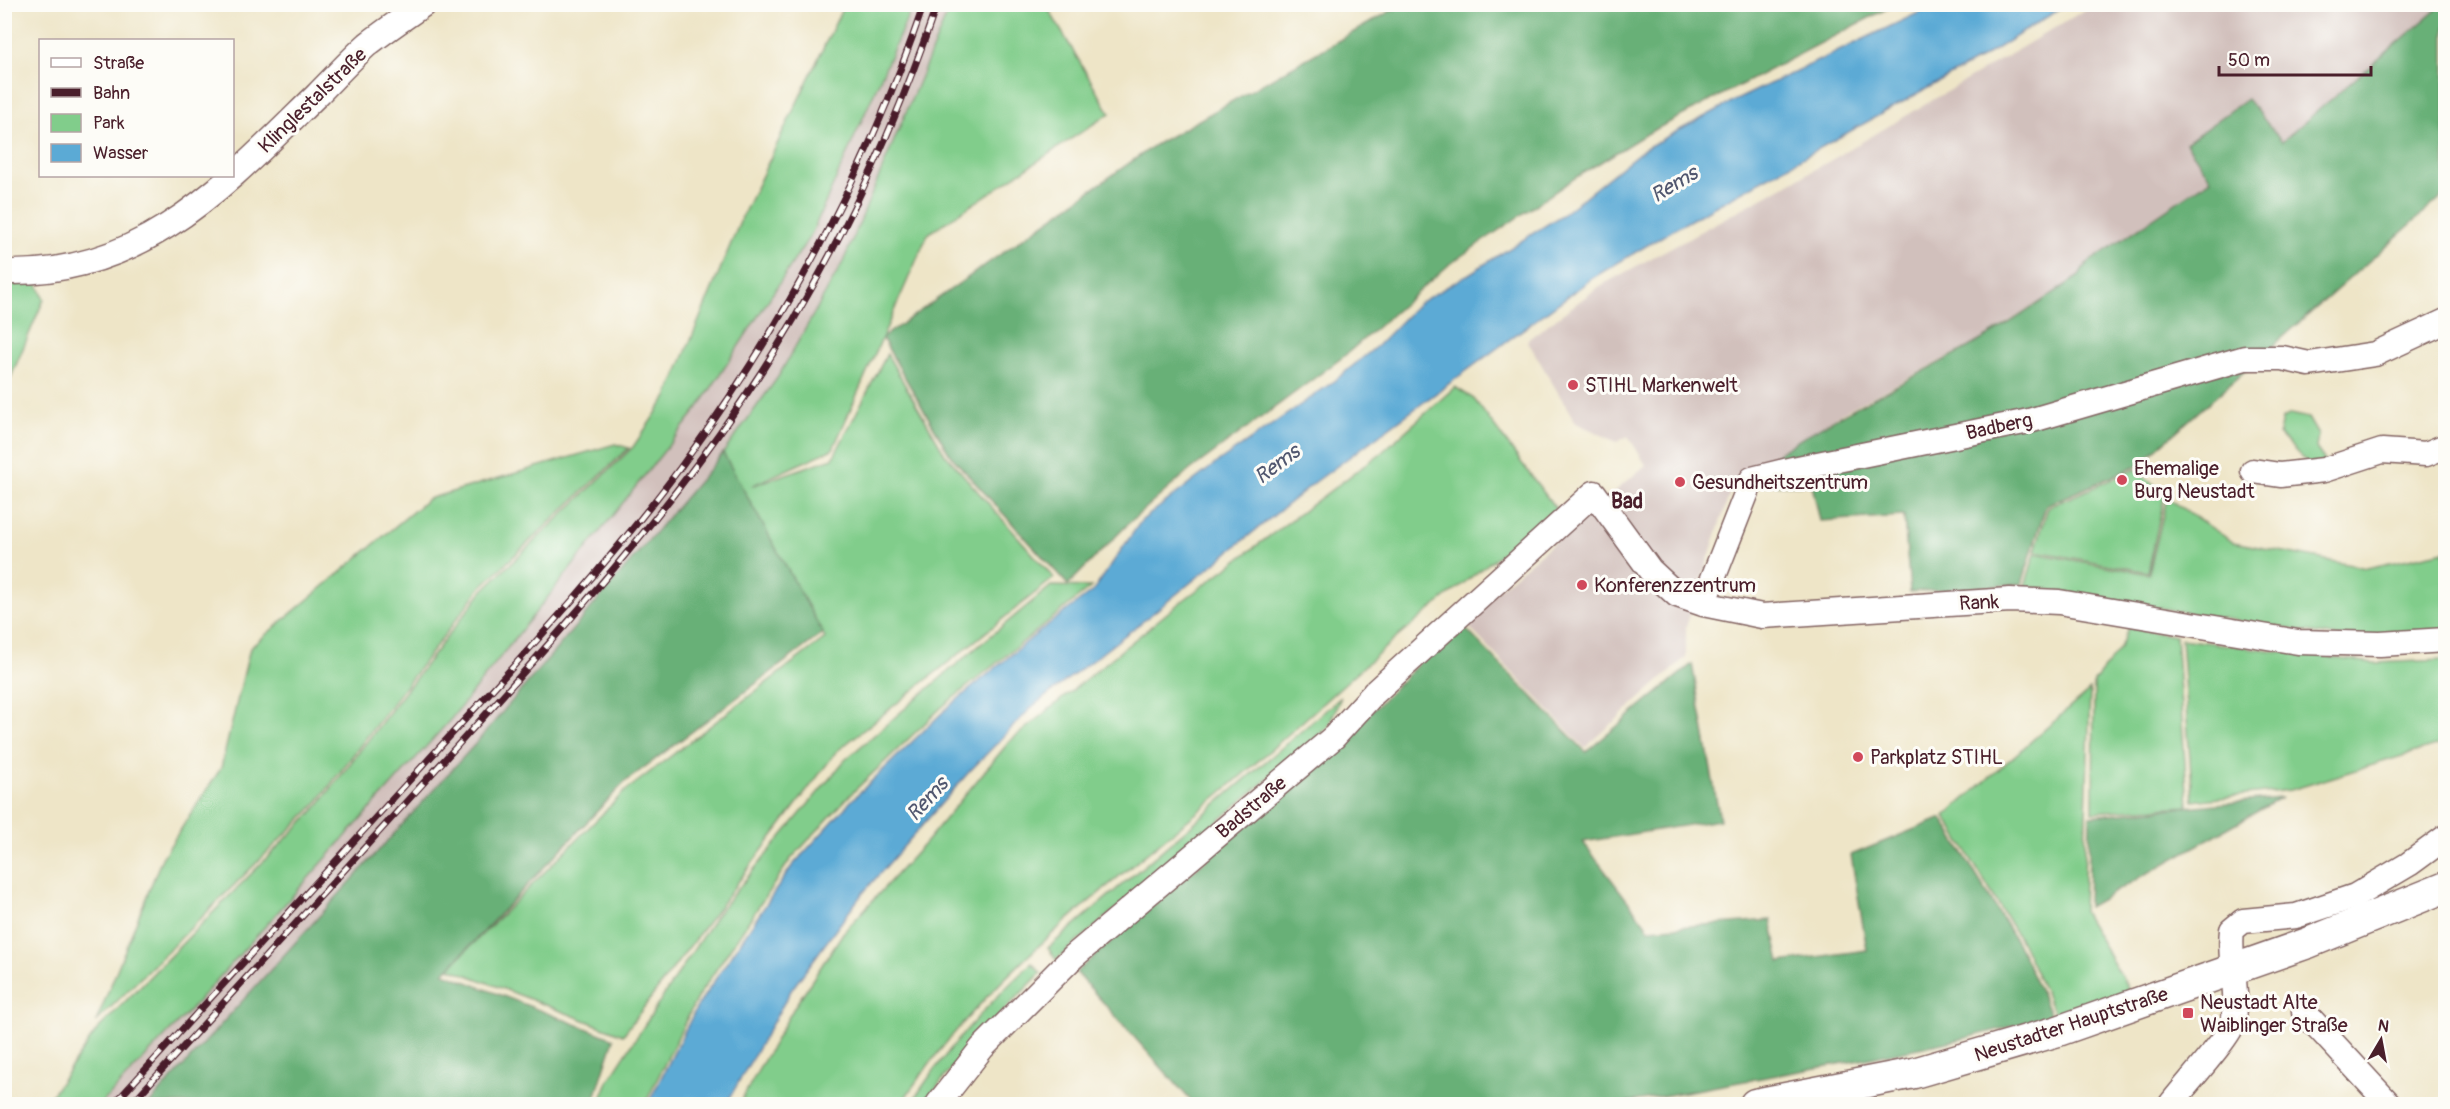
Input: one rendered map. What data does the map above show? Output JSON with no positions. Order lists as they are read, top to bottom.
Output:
{
  "streets": {
    "street": [
      "Klinglestalstraße",
      "Badberg",
      "Rank",
      "Badstraße",
      "Neustadter Hauptstraße"
    ]
  },
  "crossings": [
    ["Badberg", "Rank"],
    ["Rank", "Badstraße"]
  ],
  "districts": ["Bad"],
  "water": ["Rems"],
  "places": {
    "other": [
      "STIHL Markenwelt",
      "Ehemalige Burg Neustadt",
      "Gesundheitszentrum",
      "Konferenzzentrum",
      "Parkplatz STIHL"
    ],
    "transit": ["Neustadt Alte Waiblinger Straße"]
  },
  "legend": [
    "Straße",
    "Bahn",
    "Park",
    "Wasser"
  ],
  "scale_bar": "50 m",
  "north": "top"
}
